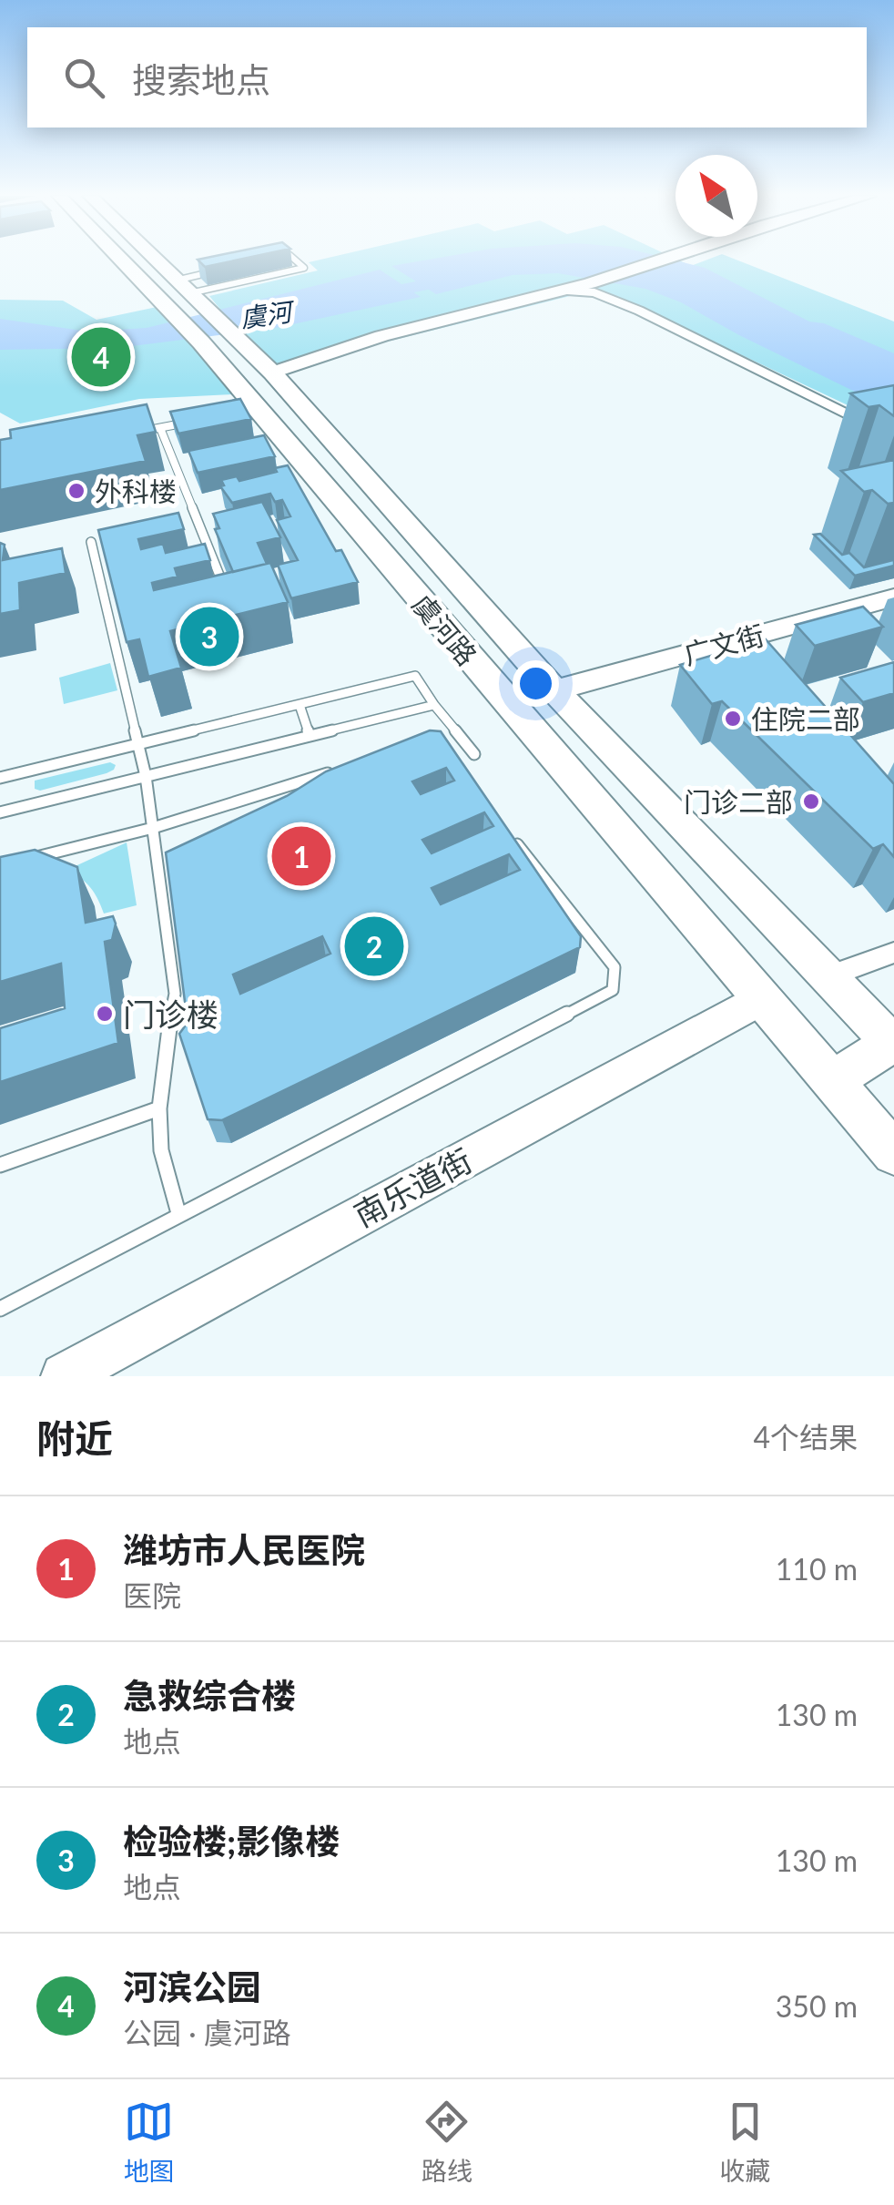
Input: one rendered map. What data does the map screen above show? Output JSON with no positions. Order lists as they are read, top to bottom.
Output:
{
  "streets": {
    "main road": ["虞河路"],
    "street": ["广文街", "南乐道街"]
  },
  "crossings": [
    ["虞河路", "广文街"],
    ["虞河路", "南乐道街"]
  ],
  "water": ["虞河"],
  "places": [
    "外科楼",
    "住院二部",
    "门诊二部",
    "门诊楼"
  ],
  "north": "top left",
  "page": {
    "search": "搜索地点",
    "pins": [
      "4",
      "3",
      "1",
      "2"
    ],
    "heading": ["附近", "4个结果"],
    "list": [
      {
        "mark": "1",
        "name": "潍坊市人民医院",
        "note": "医院",
        "value": "110 m"
      },
      {
        "mark": "2",
        "name": "急救综合楼",
        "note": "地点",
        "value": "130 m"
      },
      {
        "mark": "3",
        "name": "检验楼;影像楼",
        "note": "地点",
        "value": "130 m"
      },
      {
        "mark": "4",
        "name": "河滨公园",
        "note": "公园 · 虞河路",
        "value": "350 m"
      }
    ],
    "nav": ["地图", "路线", "收藏"]
  }
}
